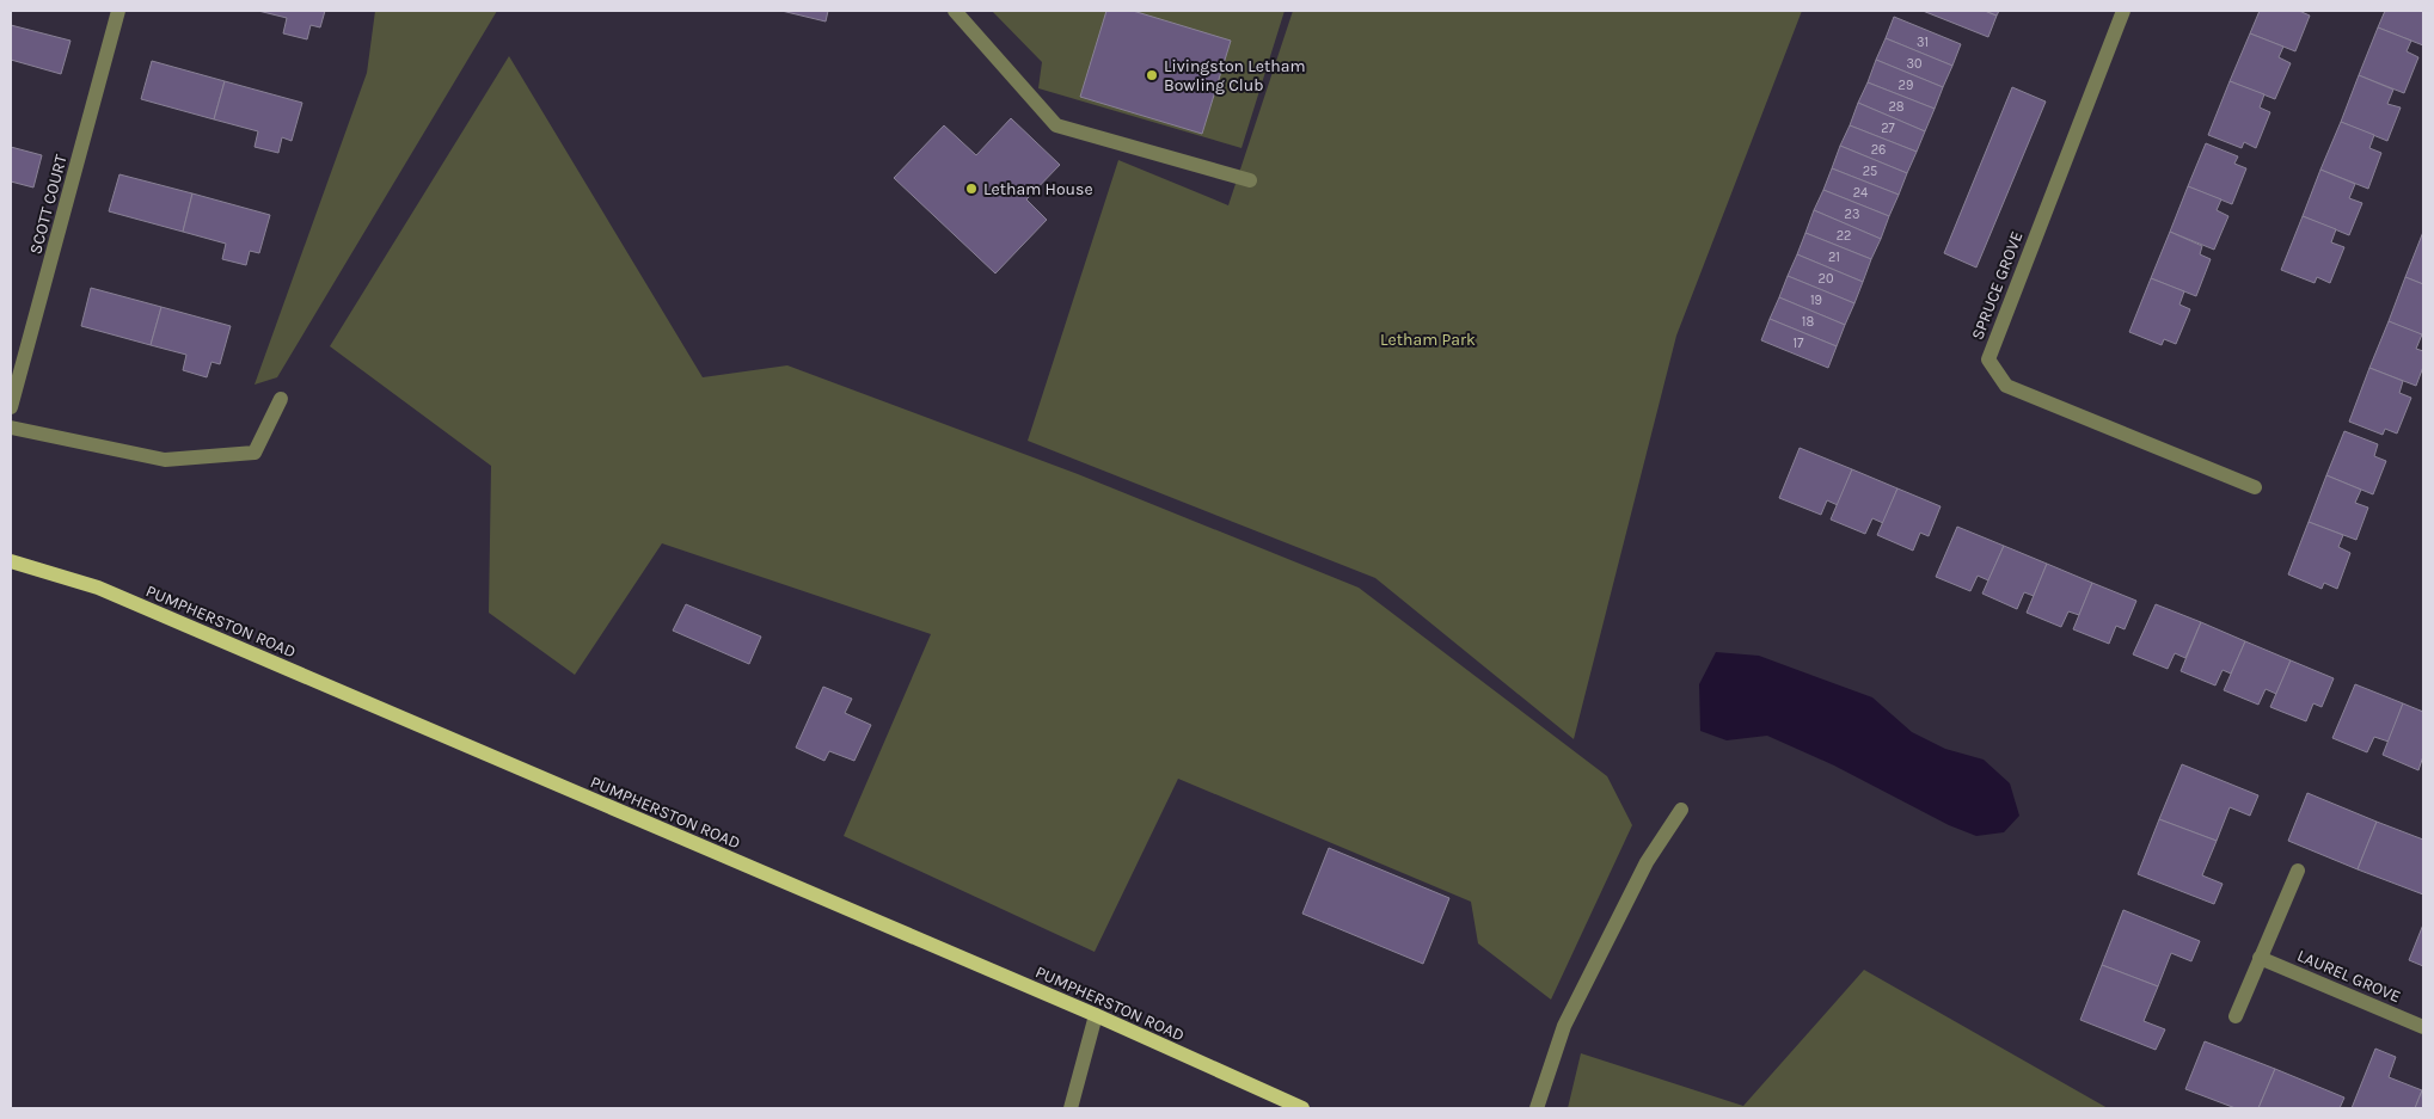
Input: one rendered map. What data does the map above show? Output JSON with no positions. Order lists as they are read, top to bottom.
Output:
{
  "streets": {
    "main road": ["PUMPHERSTON ROAD"],
    "street": ["SCOTT COURT", "SPRUCE GROVE", "LAUREL GROVE"]
  },
  "parks": ["Letham Park"],
  "places": ["Livingston Letham Bowling Club", "Letham House"],
  "house_numbers": [
    "31",
    "30",
    "29",
    "28",
    "27",
    "26",
    "25",
    "24",
    "23",
    "22",
    "21",
    "20",
    "19",
    "18",
    "17"
  ]
}
